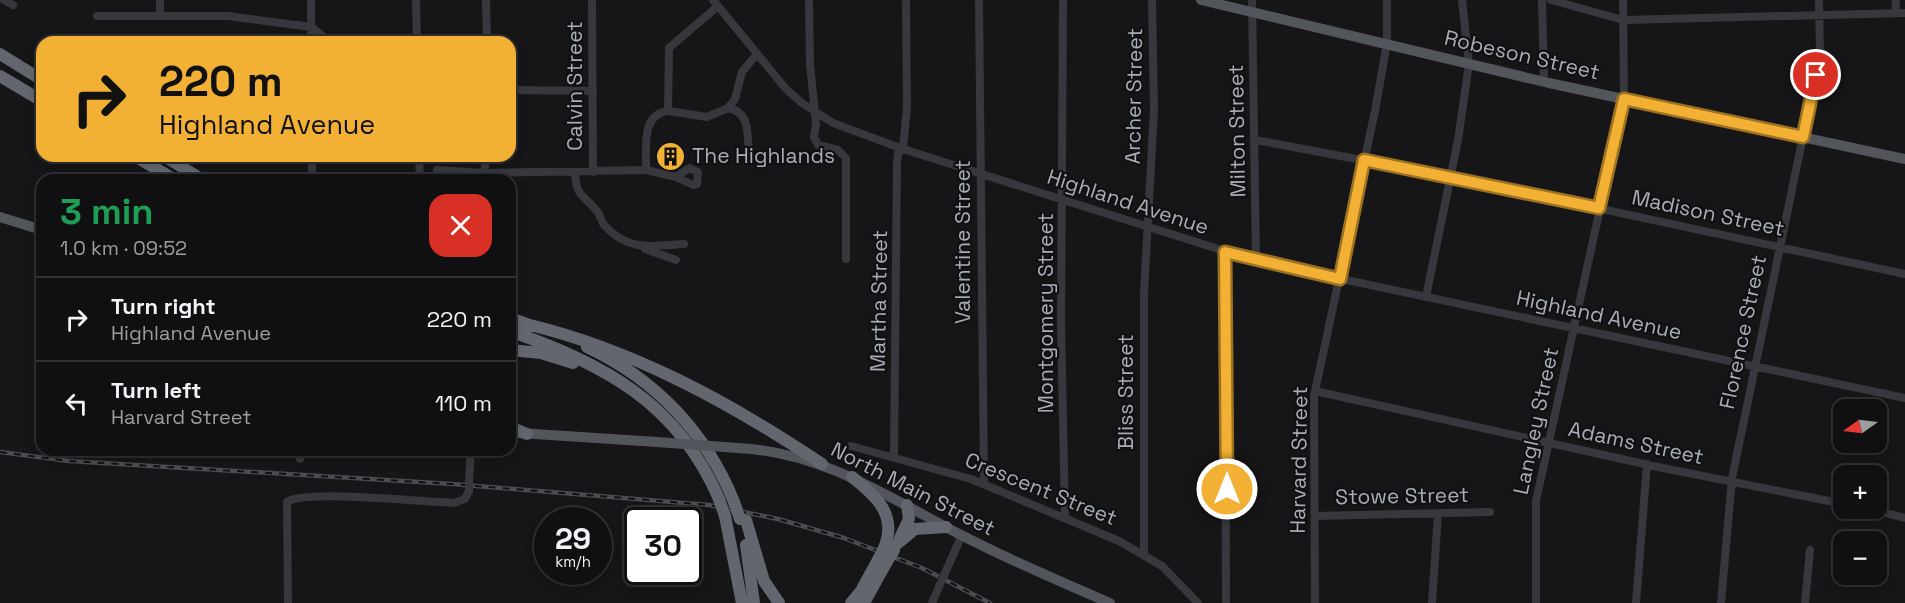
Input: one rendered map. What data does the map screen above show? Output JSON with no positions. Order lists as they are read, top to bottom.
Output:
{
  "streets": {
    "main road": ["Robeson Street", "North Main Street"],
    "street": [
      "Calvin Street",
      "Archer Street",
      "Milton Street",
      "Highland Avenue",
      "Madison Street",
      "Valentine Street",
      "Martha Street",
      "Montgomery Street",
      "Florence Street",
      "Bliss Street",
      "Langley Street",
      "Adams Street",
      "Harvard Street",
      "Crescent Street",
      "Stowe Street"
    ]
  },
  "crossings": [
    ["Robeson Street", "Milton Street"],
    ["Robeson Street", "Florence Street"],
    ["Robeson Street", "Langley Street"],
    ["Robeson Street", "Harvard Street"],
    ["Archer Street", "Highland Avenue"],
    ["Archer Street", "Bliss Street"],
    ["Milton Street", "Highland Avenue"],
    ["Milton Street", "Madison Street"],
    ["Highland Avenue", "Valentine Street"],
    ["Highland Avenue", "Martha Street"],
    ["Highland Avenue", "Montgomery Street"],
    ["Highland Avenue", "Florence Street"],
    ["Highland Avenue", "Bliss Street"],
    ["Highland Avenue", "Langley Street"],
    ["Highland Avenue", "Harvard Street"],
    ["Madison Street", "Florence Street"],
    ["Madison Street", "Langley Street"],
    ["Madison Street", "Harvard Street"],
    ["Valentine Street", "Crescent Street"],
    ["Martha Street", "Crescent Street"],
    ["Montgomery Street", "Crescent Street"],
    ["Florence Street", "Adams Street"],
    ["Bliss Street", "Crescent Street"],
    ["Langley Street", "Adams Street"],
    ["Adams Street", "Harvard Street"],
    ["Harvard Street", "Stowe Street"]
  ],
  "places": {
    "building": ["The Highlands"]
  },
  "north": "left",
  "page": {
    "turn": ["220 m", "Highland Avenue"],
    "heading": ["3 min", "1.0 km · 09:52"],
    "list": [
      {
        "name": "Turn right",
        "note": "Highland Avenue",
        "value": "220 m"
      },
      {
        "name": "Turn left",
        "note": "Harvard Street",
        "value": "110 m"
      }
    ],
    "map_buttons": ["+", "−"],
    "speed": "29 km/h",
    "limit": "30"
  }
}
